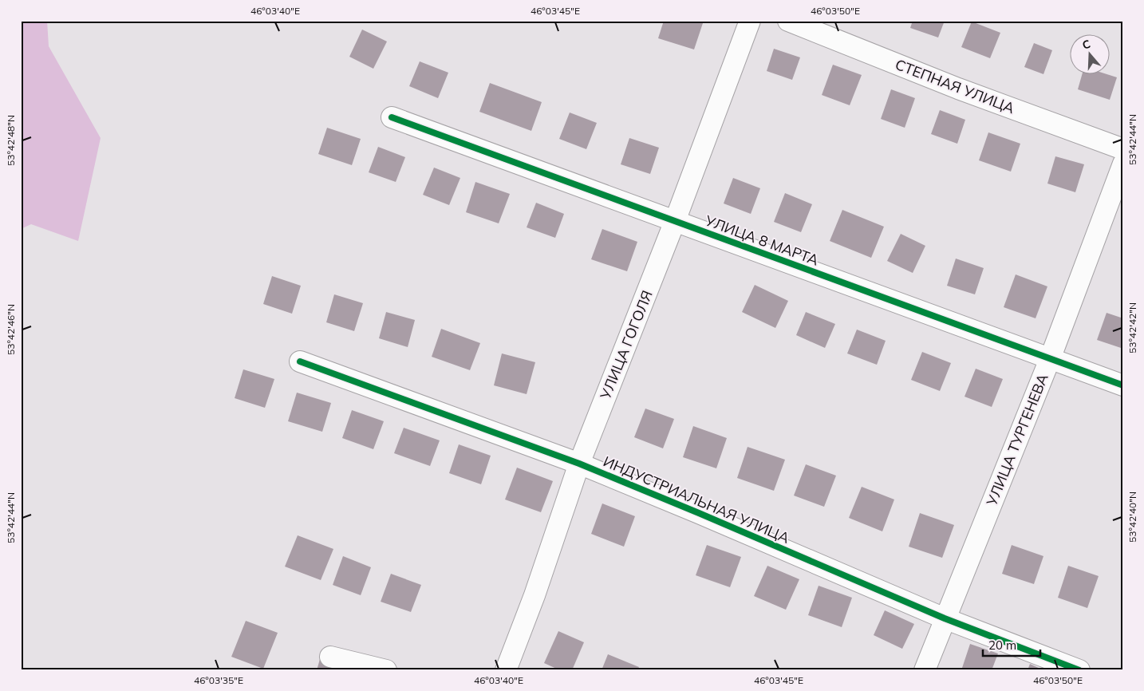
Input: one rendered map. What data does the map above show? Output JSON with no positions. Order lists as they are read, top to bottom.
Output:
{
  "streets": {
    "street": [
      "СТЕПНАЯ УЛИЦА",
      "УЛИЦА 8 МАРТА",
      "УЛИЦА ГОГОЛЯ",
      "УЛИЦА ТУРГЕНЕВА",
      "ИНДУСТРИАЛЬНАЯ УЛИЦА"
    ]
  },
  "crossings": [
    ["УЛИЦА 8 МАРТА", "УЛИЦА ГОГОЛЯ"],
    ["УЛИЦА 8 МАРТА", "УЛИЦА ТУРГЕНЕВА"],
    ["УЛИЦА ГОГОЛЯ", "ИНДУСТРИАЛЬНАЯ УЛИЦА"],
    ["УЛИЦА ТУРГЕНЕВА", "ИНДУСТРИАЛЬНАЯ УЛИЦА"]
  ],
  "scale_bar": "20 m",
  "north": "top",
  "coordinates": [
    "46°03'40\"E",
    "46°03'45\"E",
    "46°03'50\"E",
    "53°42'44\"N",
    "53°42'48\"N",
    "53°42'42\"N",
    "53°42'46\"N",
    "53°42'40\"N",
    "46°03'35\"E"
  ]
}
